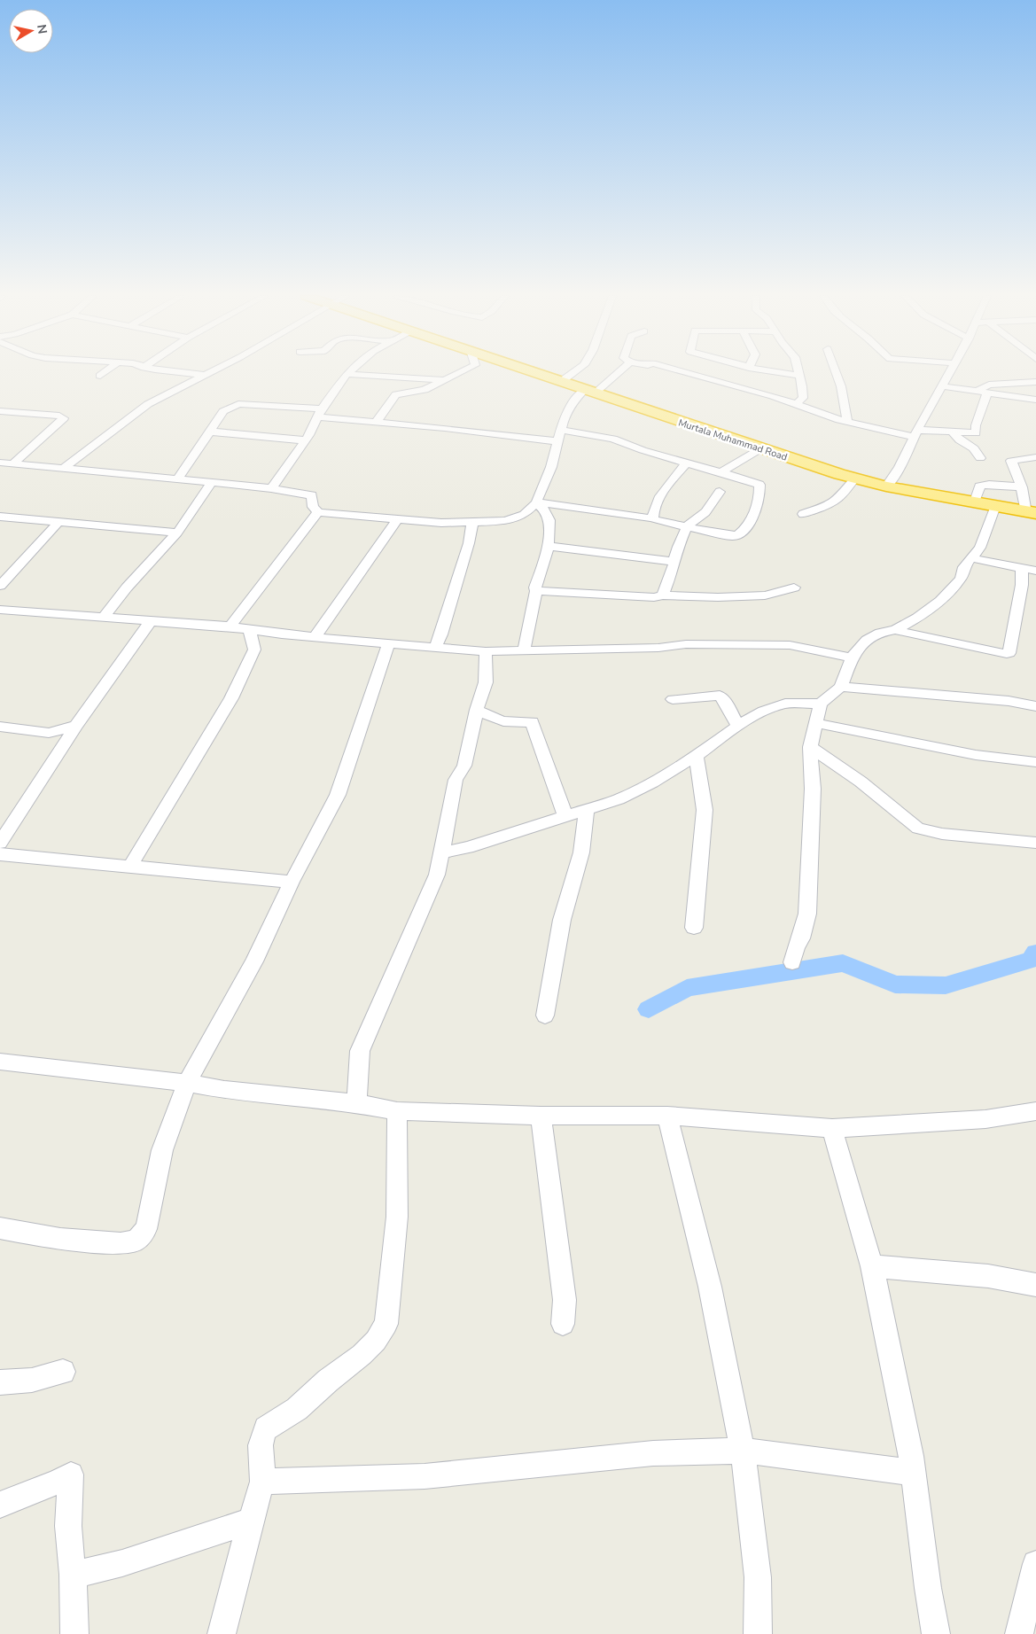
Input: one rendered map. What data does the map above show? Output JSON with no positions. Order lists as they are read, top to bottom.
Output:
{
  "streets": {
    "highway": ["Murtala Muhammad Road"]
  },
  "north": "right"
}
